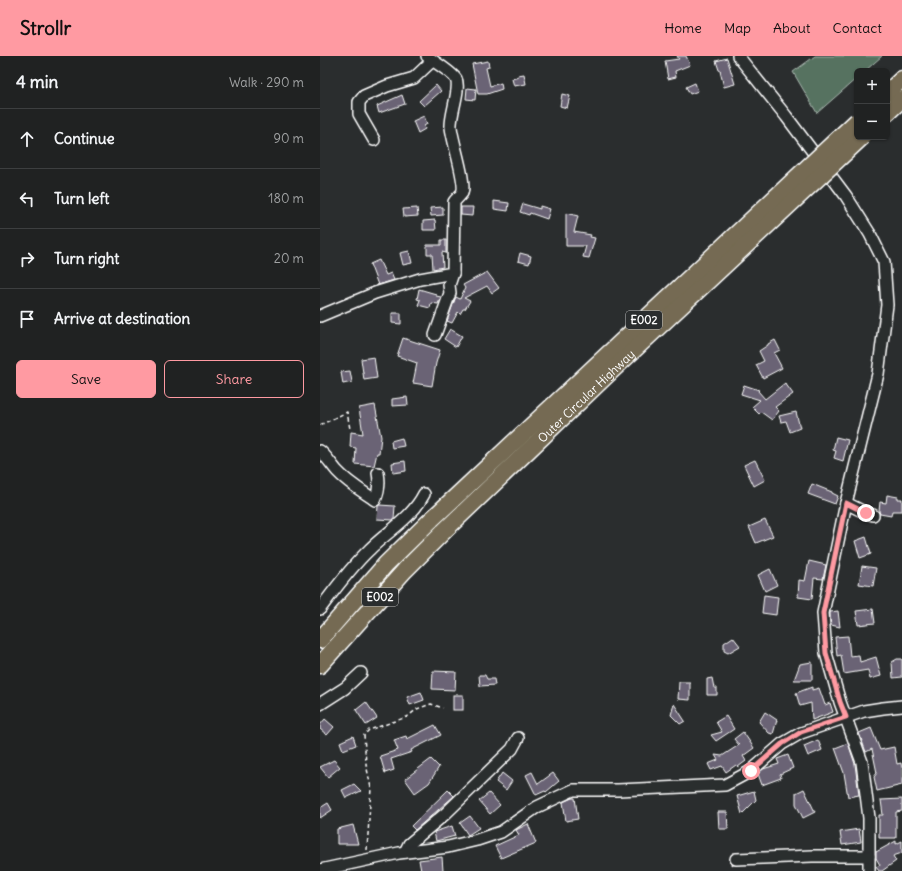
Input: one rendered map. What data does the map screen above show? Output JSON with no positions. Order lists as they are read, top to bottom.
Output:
{
  "streets": {
    "highway": ["E002", "Outer Circular Highway"]
  },
  "page": {
    "header": "Strollr",
    "nav": [
      "Home",
      "Map",
      "About",
      "Contact"
    ],
    "heading": ["4 min", "Walk · 290 m"],
    "map_buttons": ["+", "−"],
    "list": [
      ["Continue", "90 m"],
      ["Turn left", "180 m"],
      ["Turn right", "20 m"],
      "Arrive at destination"
    ],
    "buttons": ["Save", "Share"]
  }
}
